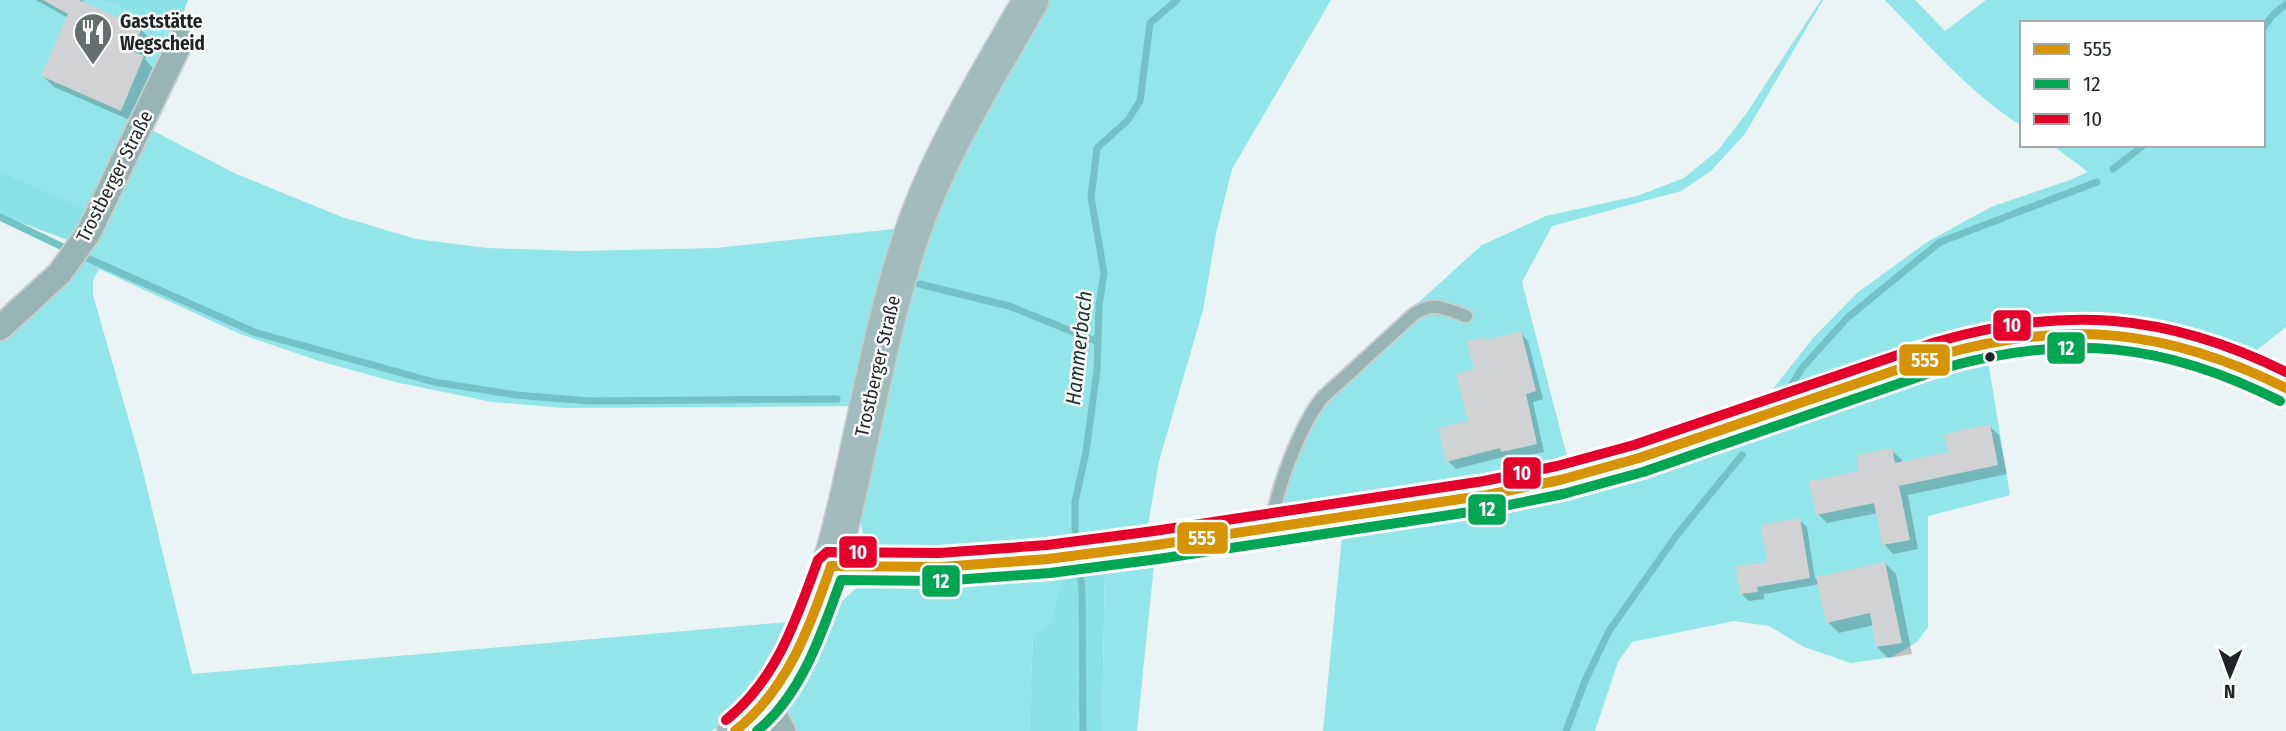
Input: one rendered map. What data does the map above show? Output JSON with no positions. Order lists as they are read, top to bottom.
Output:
{
  "streets": {
    "main road": ["Trostberger Straße"]
  },
  "water": ["Hammerbach"],
  "places": {
    "restaurant": ["Gaststätte Wegscheid"]
  },
  "lines": ["transit line 10", "transit line 555", "transit line 12"],
  "legend": ["555", "12", "10"],
  "north": "bottom"
}
